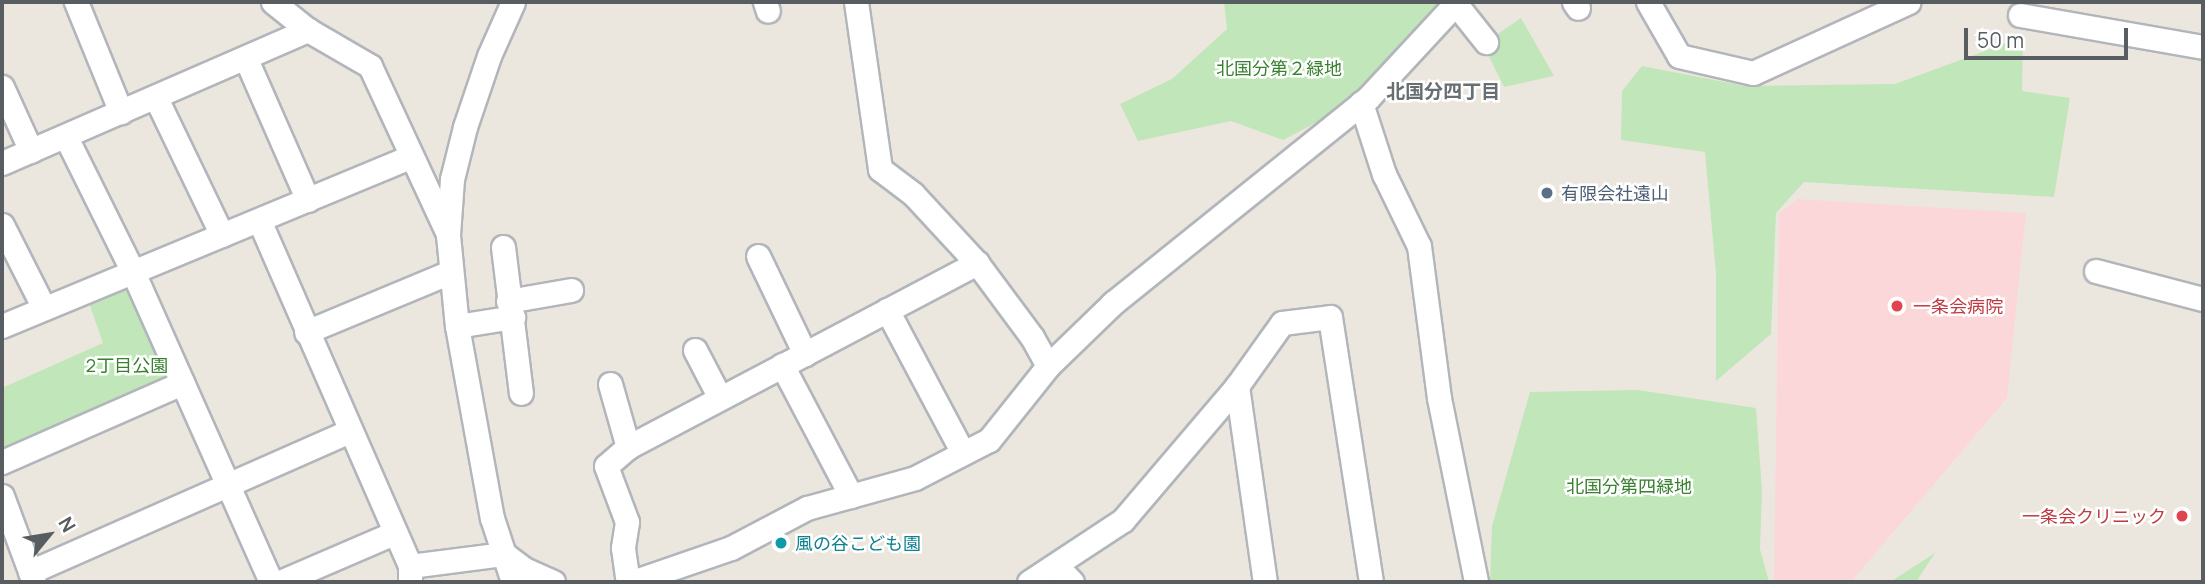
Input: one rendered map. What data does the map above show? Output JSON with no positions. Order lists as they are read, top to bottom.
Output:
{
  "districts": ["北国分四丁目"],
  "parks": ["北国分第２緑地", "2丁目公園", "北国分第四緑地"],
  "places": [
    "有限会社遠山",
    "一条会病院",
    "一条会クリニック",
    "風の谷こども園"
  ],
  "scale_bar": "50 m",
  "north": "top right"
}
